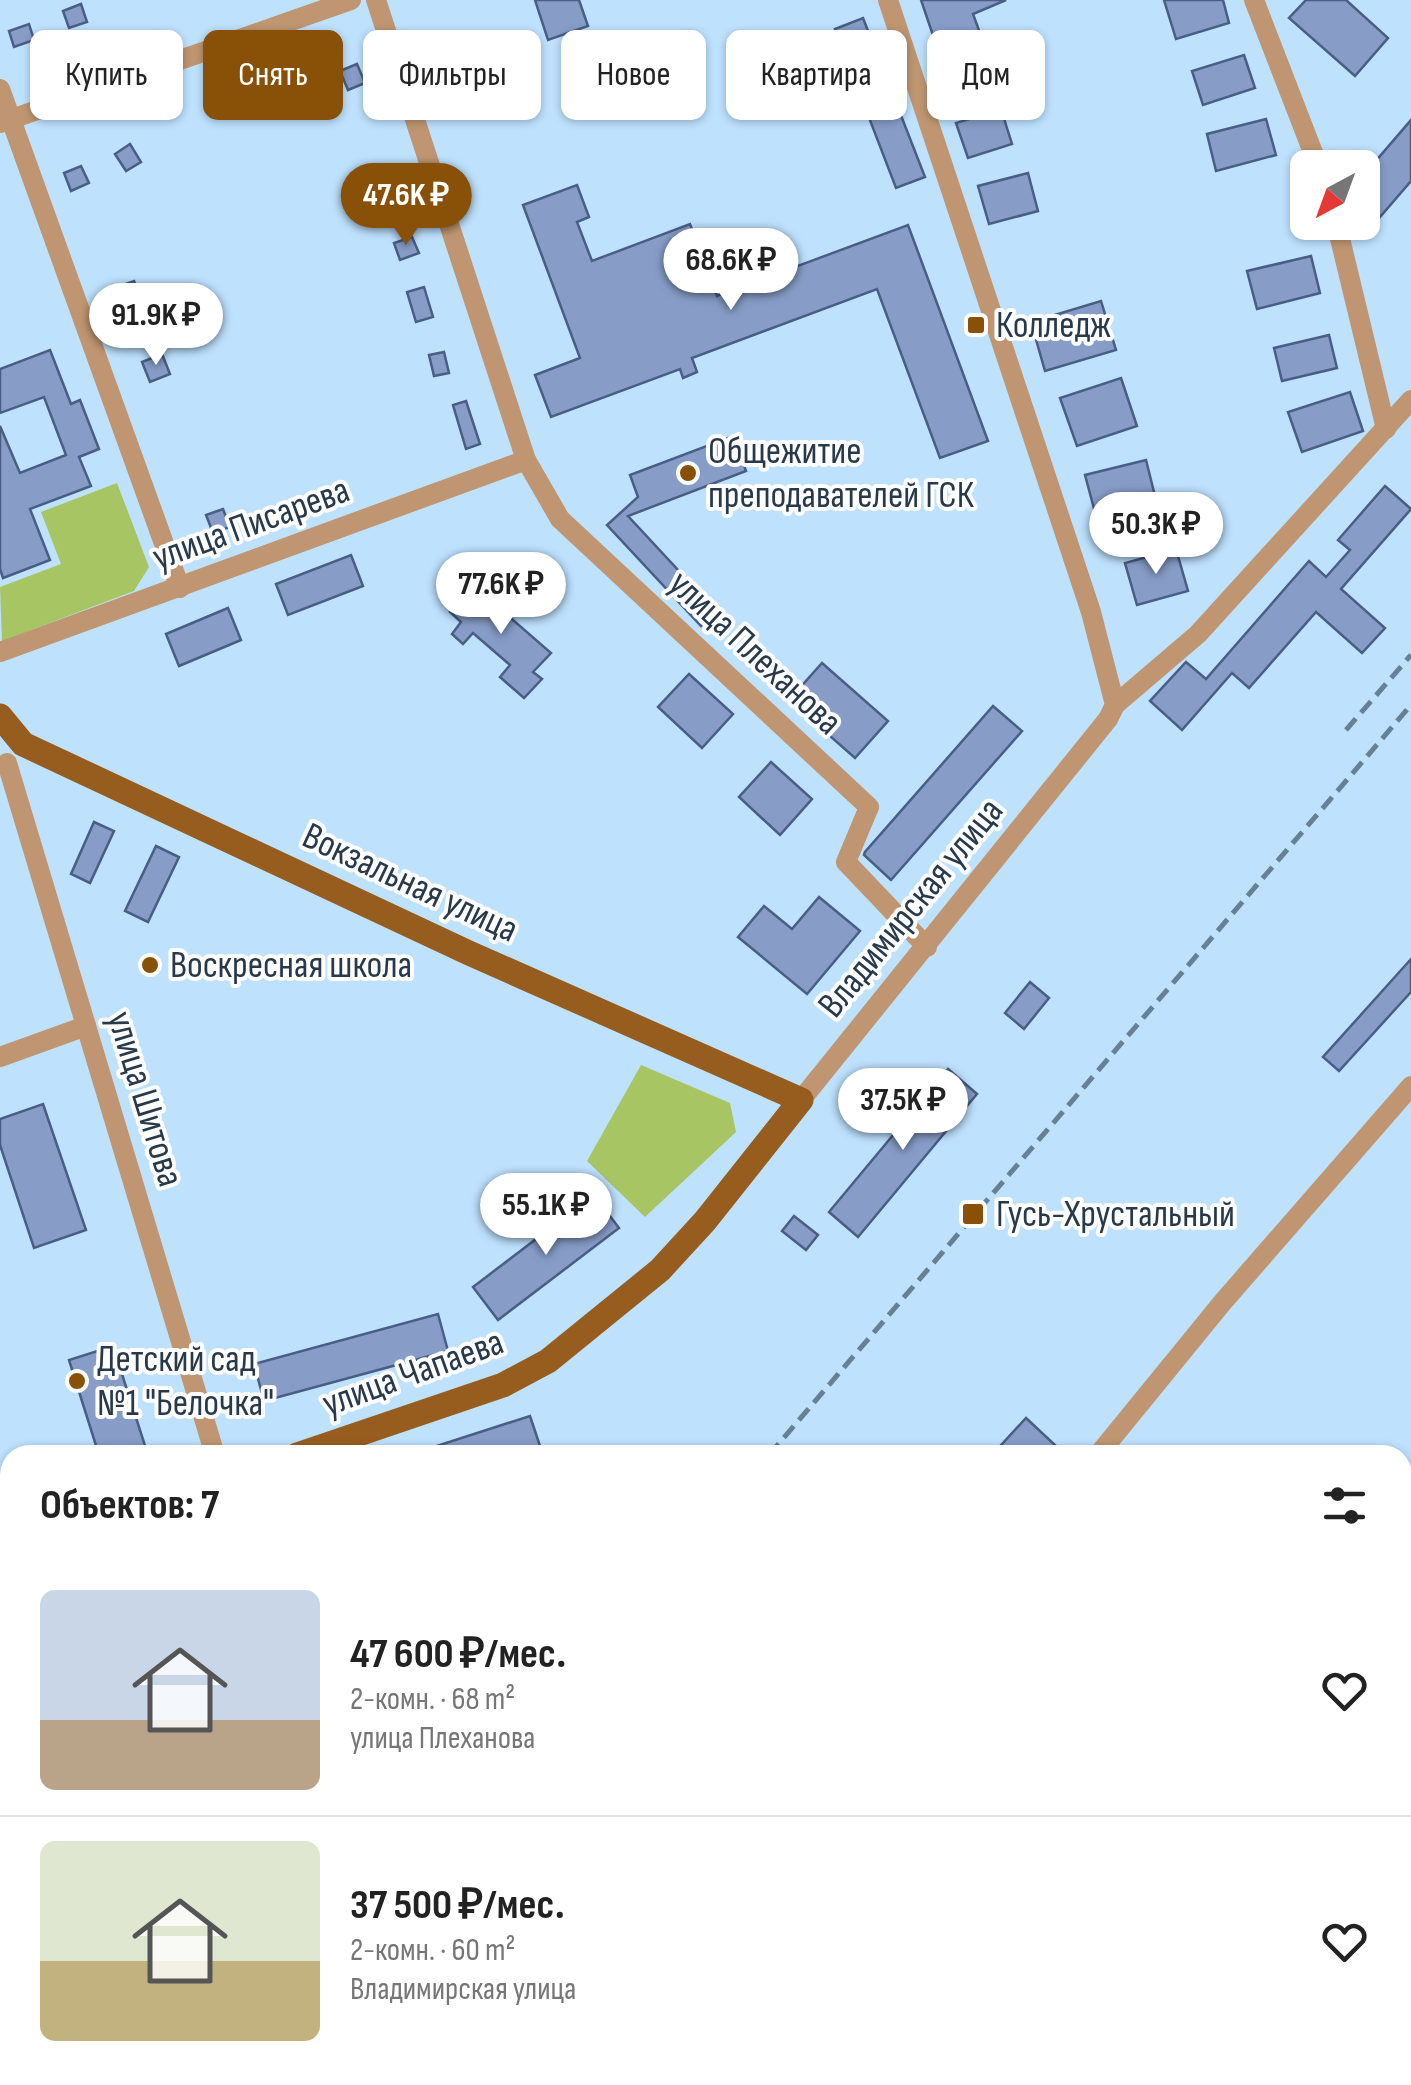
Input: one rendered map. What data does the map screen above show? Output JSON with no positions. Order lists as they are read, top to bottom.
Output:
{
  "streets": {
    "main road": ["Вокзальная улица", "улица Чапаева"],
    "street": [
      "улица Писарева",
      "улица Плеханова",
      "Владимирская улица",
      "улица Шитова"
    ]
  },
  "crossings": [
    ["улица Писарева", "улица Плеханова"],
    ["улица Плеханова", "Владимирская улица"],
    ["Вокзальная улица", "Владимирская улица"],
    ["Вокзальная улица", "улица Шитова"],
    ["Вокзальная улица", "улица Чапаева"],
    ["Владимирская улица", "улица Чапаева"]
  ],
  "places": {
    "transit": ["Колледж", "Гусь-Хрустальный"],
    "other": ["Общежитие преподавателей ГСК", "Воскресная школа", "Детский сад №1 \"Белочка\""]
  },
  "north": "bottom left",
  "page": {
    "chip": [
      "Купить",
      "Снять",
      "Фильтры",
      "Новое",
      "Квартира",
      "Дом"
    ],
    "price": [
      "47.6K ₽",
      "68.6K ₽",
      "91.9K ₽",
      "50.3K ₽",
      "77.6K ₽",
      "37.5K ₽",
      "55.1K ₽"
    ],
    "heading": "Объектов: 7",
    "list": [
      {
        "name": "47 600 ₽/мес.",
        "note": "2-комн. · 68 m² · улица Плеханова"
      },
      {
        "name": "37 500 ₽/мес.",
        "note": "2-комн. · 60 m² · Владимирская улица"
      }
    ]
  }
}
